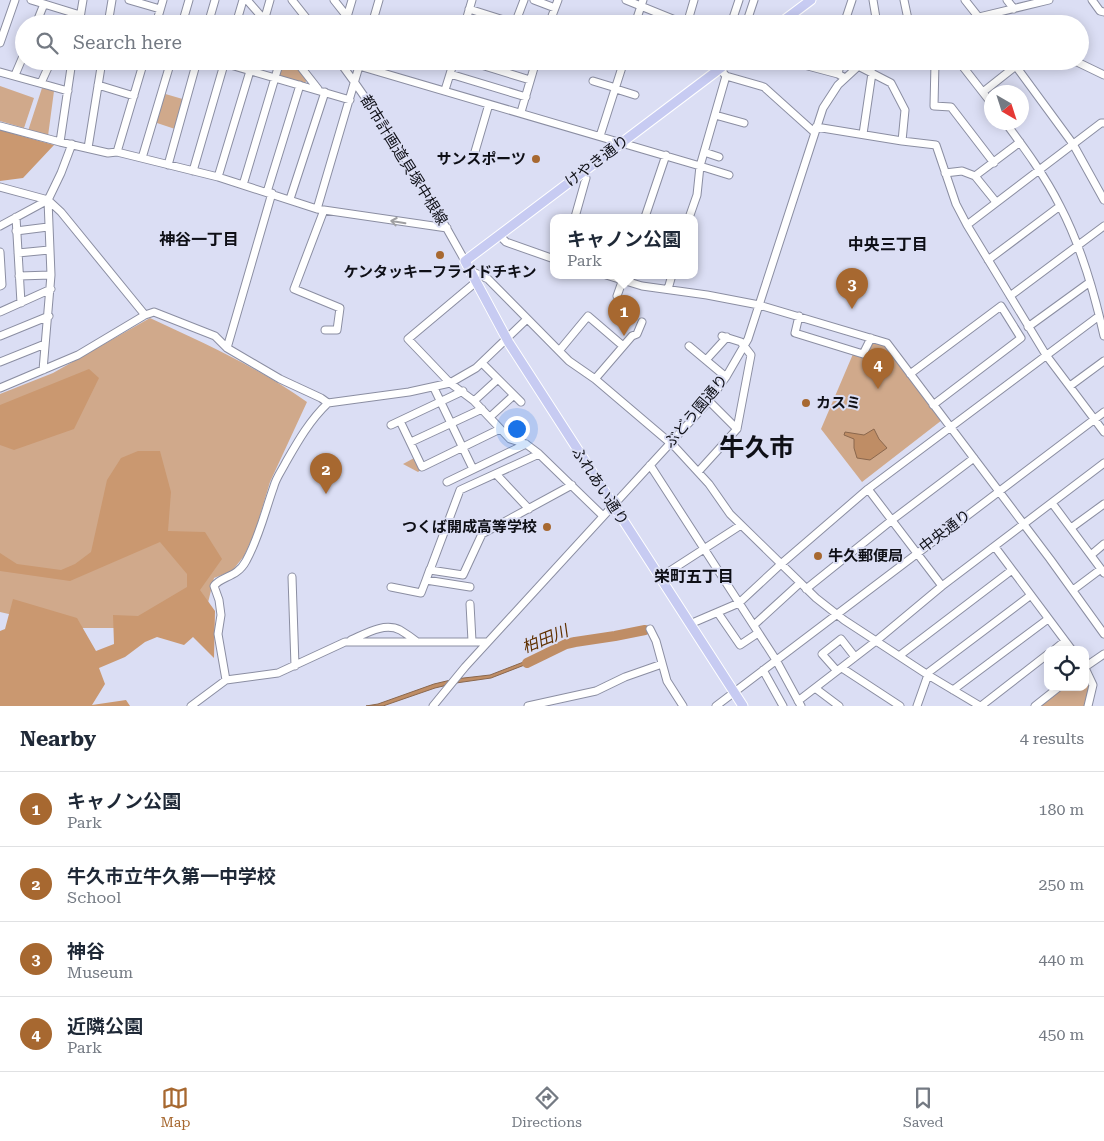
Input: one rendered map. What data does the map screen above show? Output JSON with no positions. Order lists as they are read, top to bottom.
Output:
{
  "streets": {
    "main road": ["けやき通り", "ふれあい通り"],
    "street": ["都市計画道貝塚中根線", "ぶどう園通り", "中央通り"]
  },
  "crossings": [
    ["都市計画道貝塚中根線", "けやき通り"],
    ["都市計画道貝塚中根線", "ふれあい通り"],
    ["けやき通り", "ふれあい通り"],
    ["ぶどう園通り", "ふれあい通り"],
    ["ふれあい通り", "中央通り"]
  ],
  "districts": [
    "神谷一丁目",
    "中央三丁目",
    "牛久市",
    "栄町五丁目"
  ],
  "water": ["柏田川"],
  "places": [
    "サンスポーツ",
    "ケンタッキーフライドチキン",
    "カスミ",
    "つくば開成高等学校",
    "牛久郵便局"
  ],
  "north": "bottom right",
  "page": {
    "search": "Search here",
    "popup": ["キャノン公園", "Park"],
    "pins": [
      "3",
      "1",
      "4",
      "2"
    ],
    "heading": ["Nearby", "4 results"],
    "list": [
      {
        "mark": "1",
        "name": "キャノン公園",
        "note": "Park",
        "value": "180 m"
      },
      {
        "mark": "2",
        "name": "牛久市立牛久第一中学校",
        "note": "School",
        "value": "250 m"
      },
      {
        "mark": "3",
        "name": "神谷",
        "note": "Museum",
        "value": "440 m"
      },
      {
        "mark": "4",
        "name": "近隣公園",
        "note": "Park",
        "value": "450 m"
      }
    ],
    "nav": ["Map", "Directions", "Saved"]
  }
}
